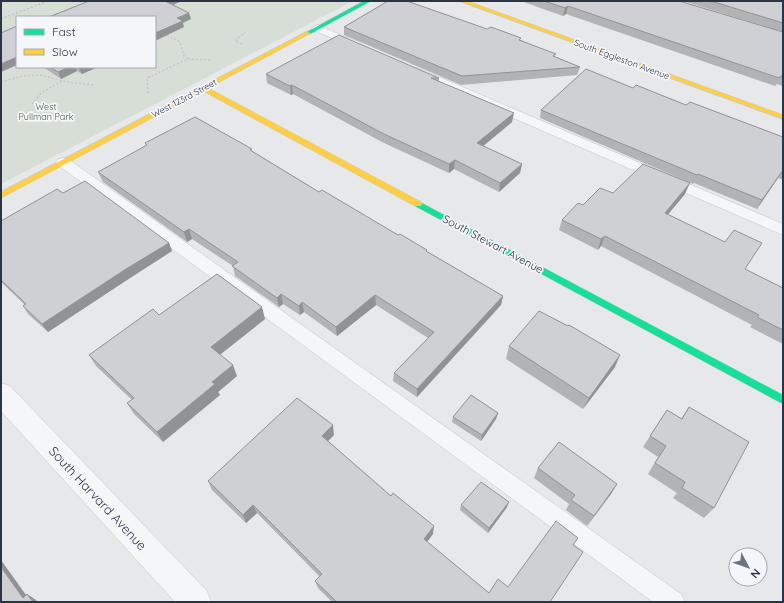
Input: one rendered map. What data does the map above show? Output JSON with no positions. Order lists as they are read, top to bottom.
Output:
{
  "streets": {
    "street": [
      "South Eggleston Avenue",
      "West 123rd Street",
      "South Stewart Avenue",
      "South Harvard Avenue"
    ]
  },
  "crossings": [
    ["West 123rd Street", "South Stewart Avenue"]
  ],
  "parks": ["West Pullman Park"],
  "legend": ["Fast", "Slow"],
  "north": "bottom right"
}
